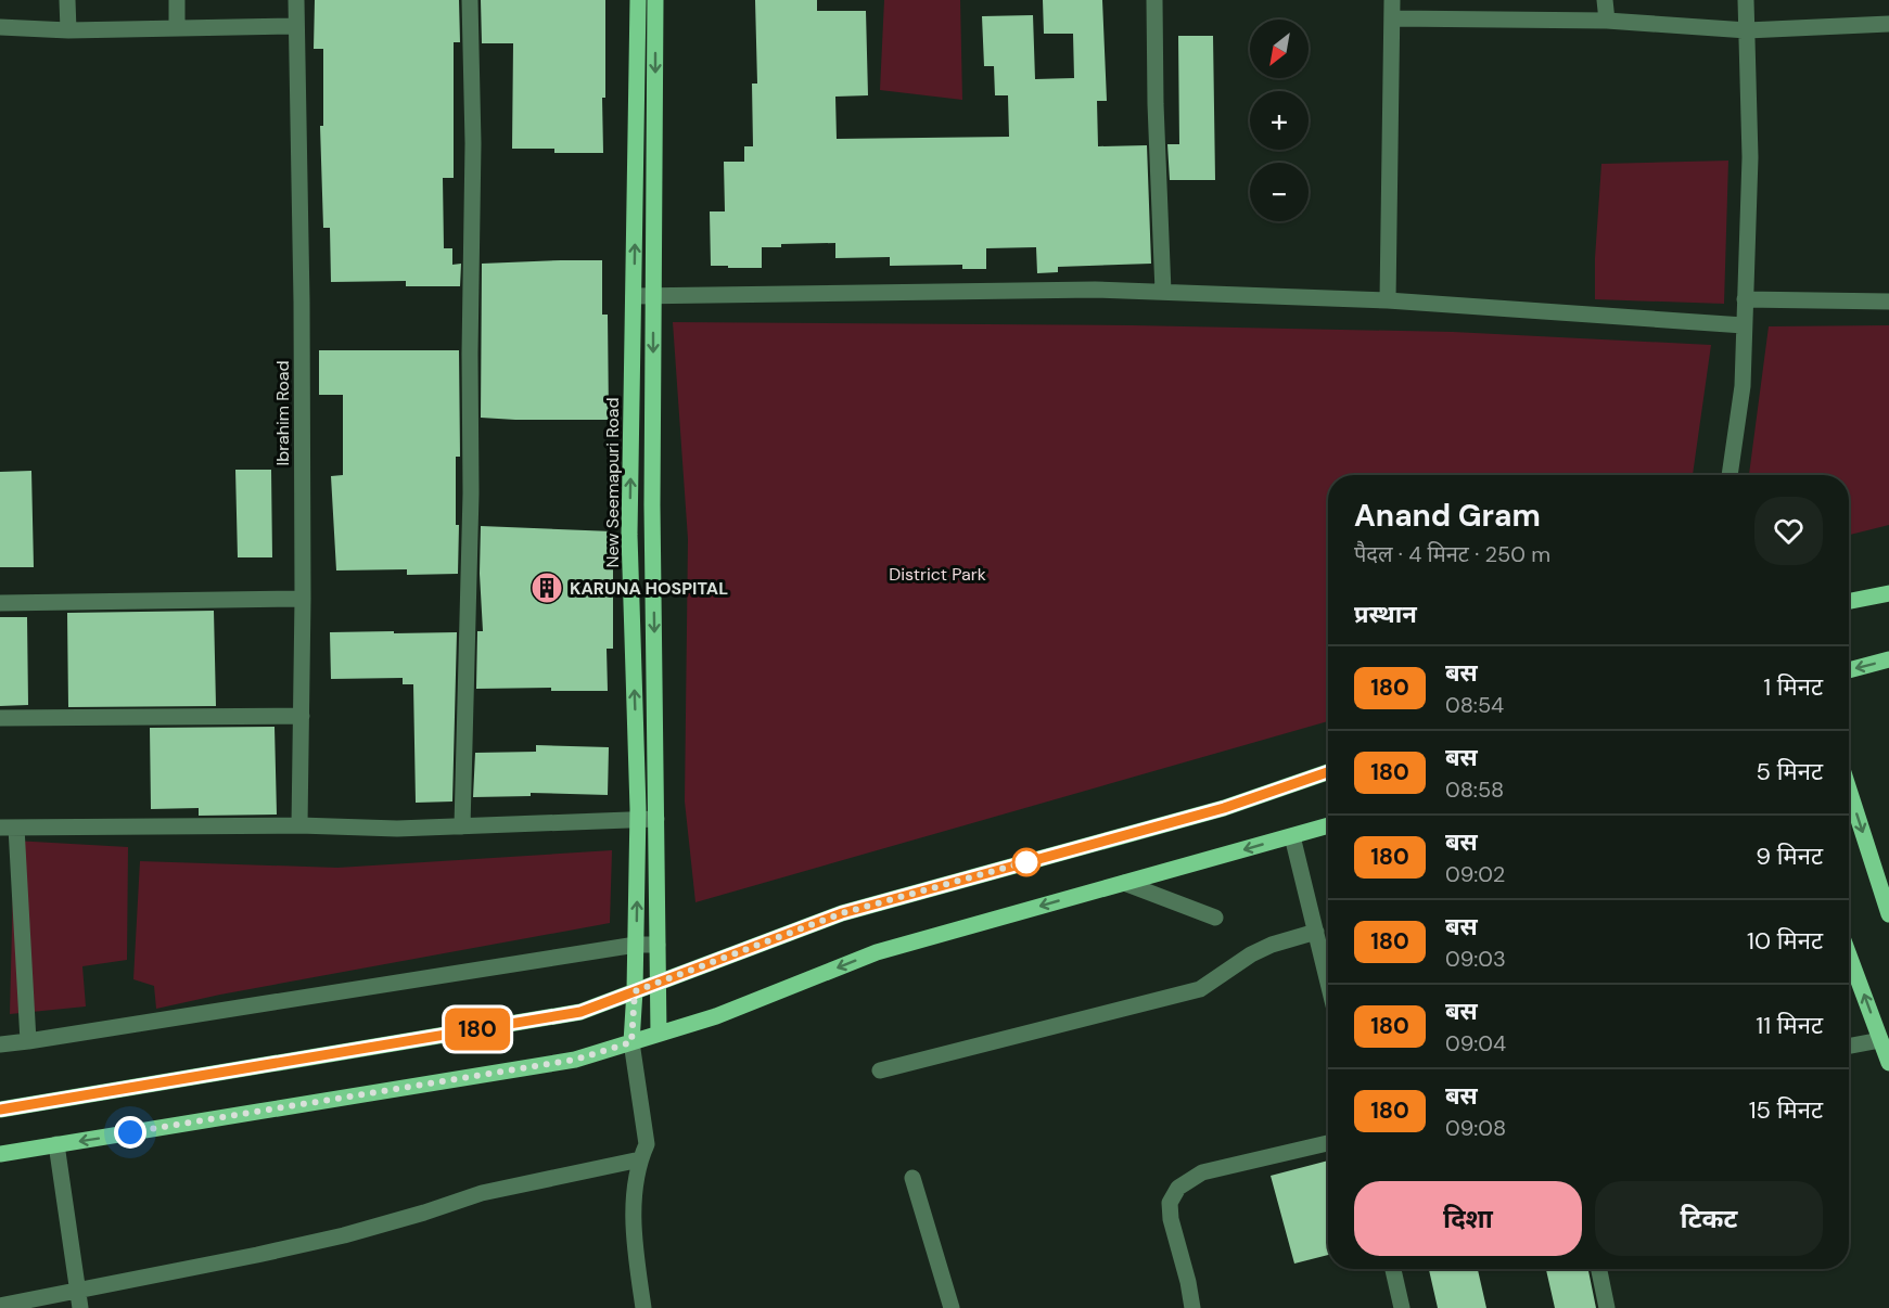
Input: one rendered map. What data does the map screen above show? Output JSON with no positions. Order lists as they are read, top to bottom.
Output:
{
  "streets": {
    "main road": ["New Seemapuri Road"],
    "street": ["Ibrahim Road"]
  },
  "parks": ["District Park"],
  "places": {
    "building": ["KARUNA HOSPITAL"]
  },
  "lines": ["bus line 180"],
  "north": "bottom left",
  "page": {
    "on_map": "180",
    "map_buttons": ["+", "−"],
    "heading": [
      ["Anand Gram", "पैदल · 4 मिनट · 250 m"],
      "प्रस्थान"
    ],
    "list": [
      {
        "mark": "180",
        "name": "बस",
        "note": "08:54",
        "value": "1 मिनट"
      },
      {
        "mark": "180",
        "name": "बस",
        "note": "08:58",
        "value": "5 मिनट"
      },
      {
        "mark": "180",
        "name": "बस",
        "note": "09:02",
        "value": "9 मिनट"
      },
      {
        "mark": "180",
        "name": "बस",
        "note": "09:03",
        "value": "10 मिनट"
      },
      {
        "mark": "180",
        "name": "बस",
        "note": "09:04",
        "value": "11 मिनट"
      },
      {
        "mark": "180",
        "name": "बस",
        "note": "09:08",
        "value": "15 मिनट"
      }
    ],
    "buttons": ["दिशा", "टिकट"]
  }
}
